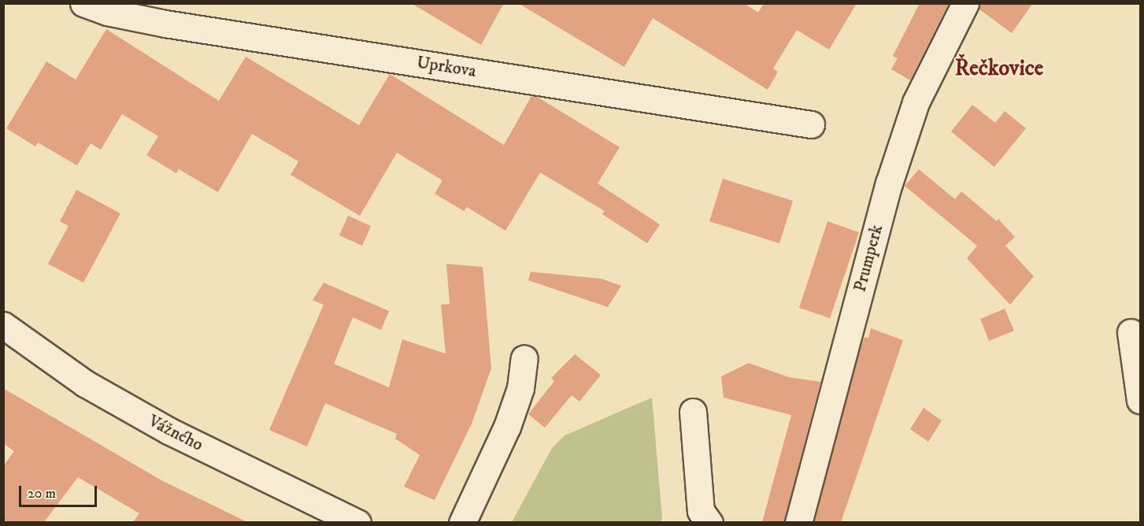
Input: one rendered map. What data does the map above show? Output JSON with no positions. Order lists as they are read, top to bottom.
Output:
{
  "streets": {
    "street": ["Uprkova", "Prumperk", "Vážného"]
  },
  "districts": ["Řečkovice"],
  "scale_bar": "20 m"
}
